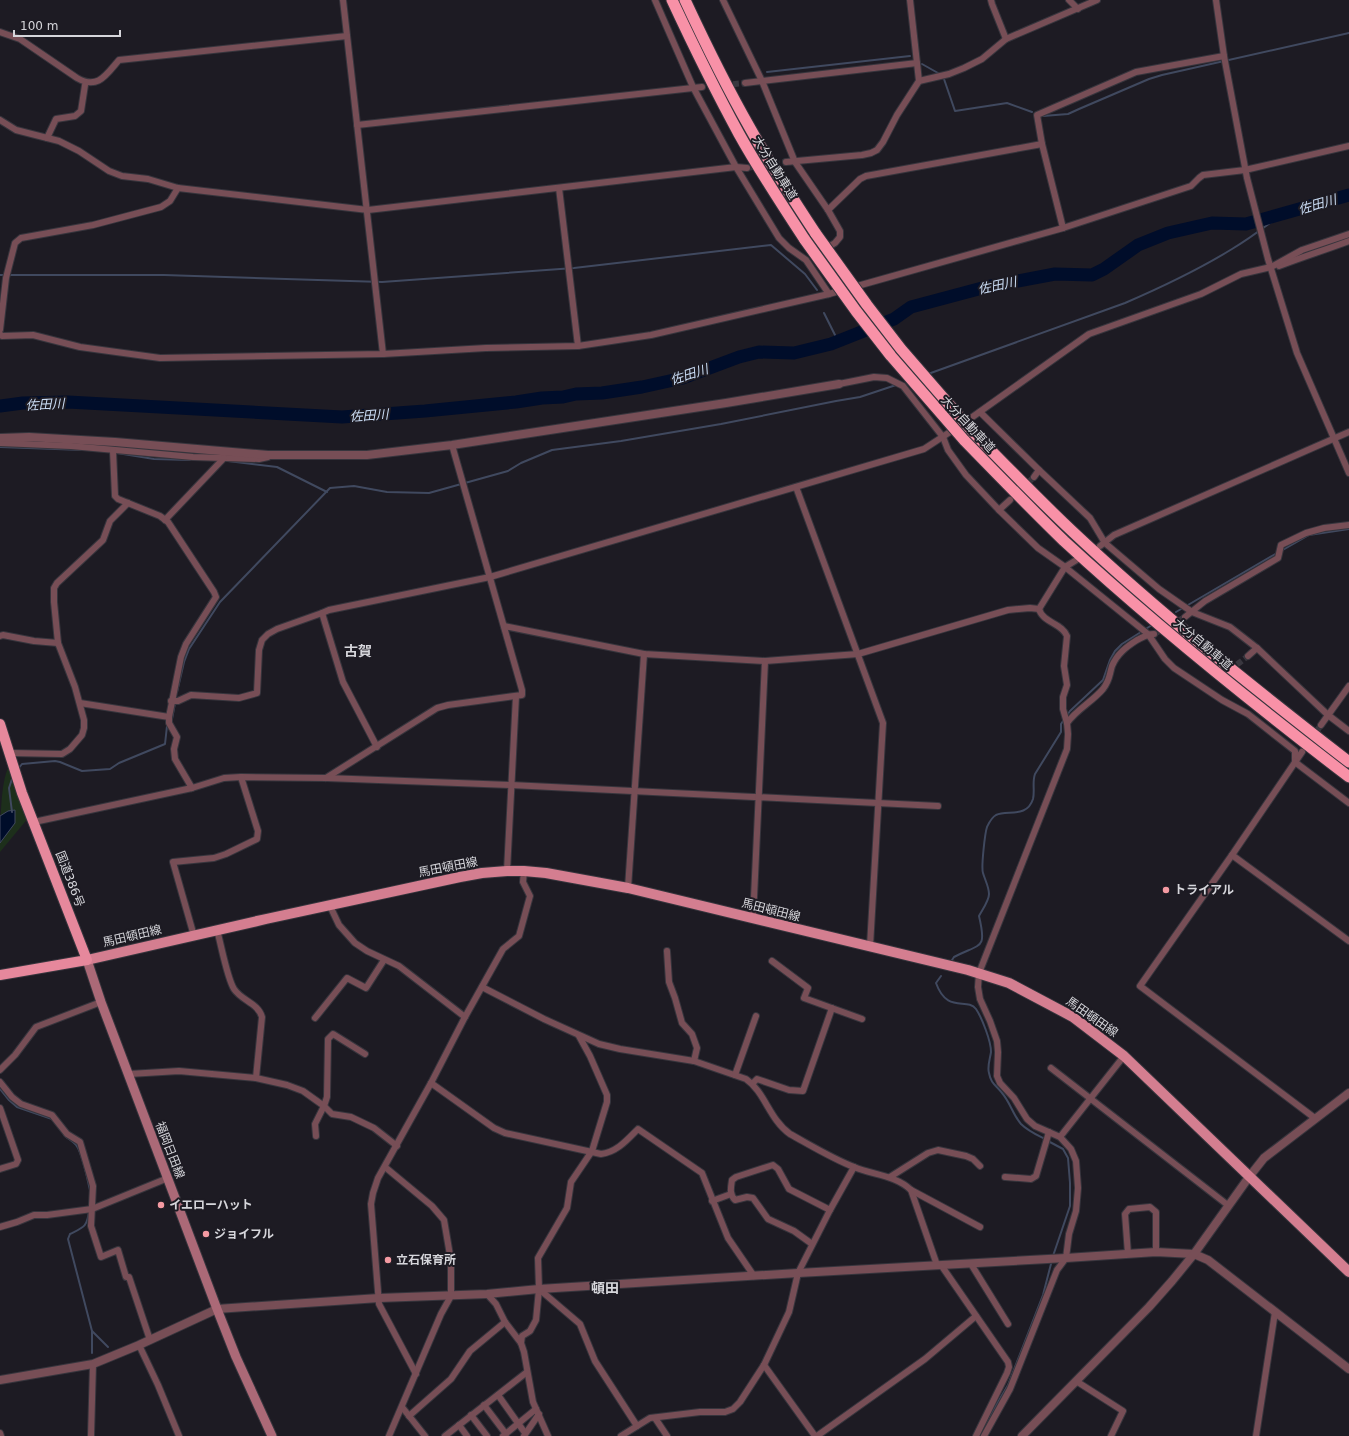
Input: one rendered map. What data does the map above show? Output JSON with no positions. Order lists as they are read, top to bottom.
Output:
{
  "streets": {
    "highway": ["大分自動車道", "国道386号"],
    "main road": ["馬田頓田線", "福岡日田線"]
  },
  "crossings": [
    ["馬田頓田線", "国道386号"],
    ["馬田頓田線", "福岡日田線"],
    ["国道386号", "福岡日田線"]
  ],
  "districts": ["古賀", "頓田"],
  "water": ["佐田川"],
  "places": [
    "トライアル",
    "イエローハット",
    "ジョイフル",
    "立石保育所"
  ],
  "scale_bar": "100 m"
}
